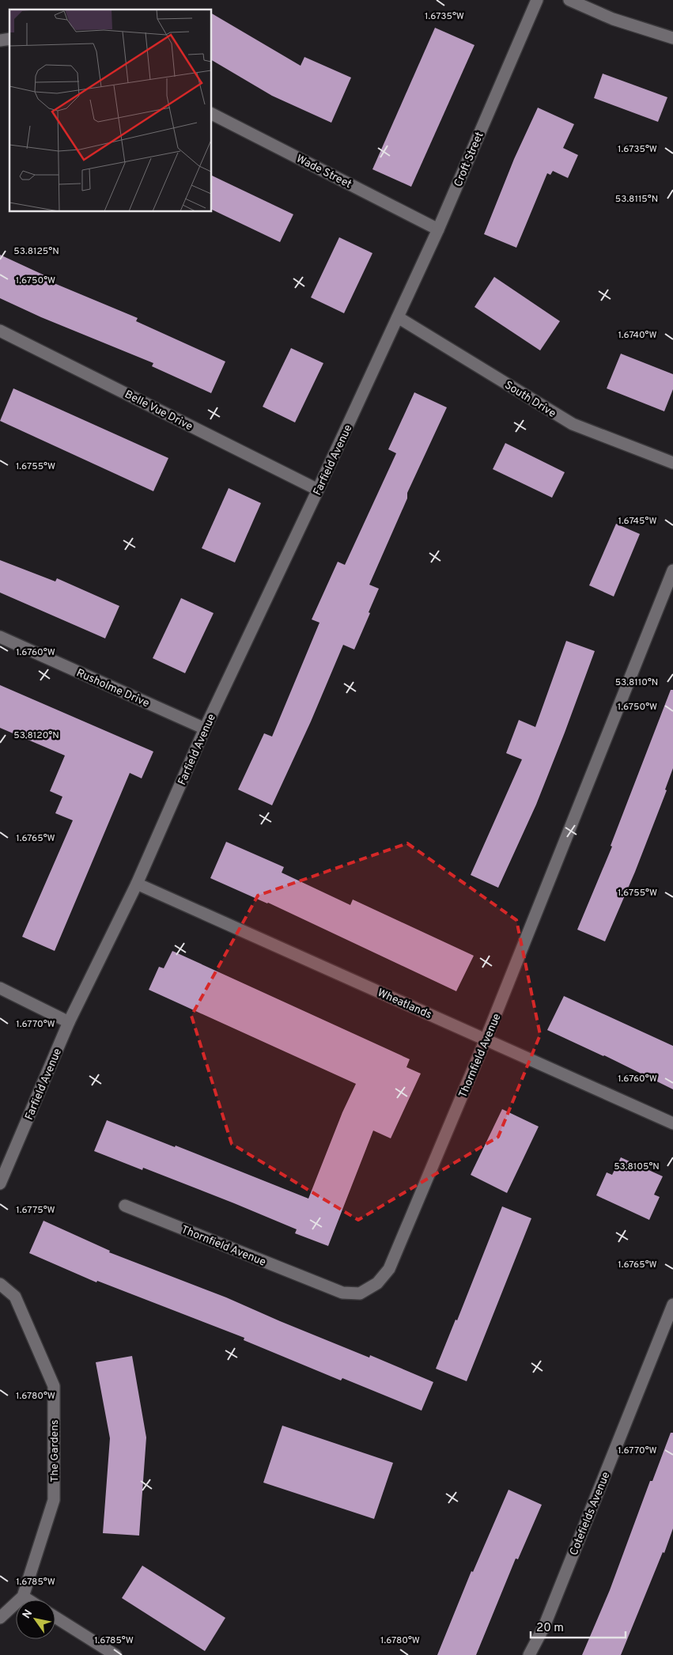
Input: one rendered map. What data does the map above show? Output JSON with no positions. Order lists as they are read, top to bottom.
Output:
{
  "streets": {
    "street": [
      "Croft Street",
      "Wade Street",
      "South Drive",
      "Belle Vue Drive",
      "Farfield Avenue",
      "Rusholme Drive",
      "Wheatlands",
      "Thornfield Avenue",
      "The Gardens",
      "Cotefields Avenue"
    ]
  },
  "crossings": [
    ["Croft Street", "Wade Street"],
    ["Croft Street", "South Drive"],
    ["Croft Street", "Farfield Avenue"],
    ["South Drive", "Farfield Avenue"],
    ["Belle Vue Drive", "Farfield Avenue"],
    ["Farfield Avenue", "Rusholme Drive"],
    ["Farfield Avenue", "Wheatlands"],
    ["Wheatlands", "Thornfield Avenue"]
  ],
  "scale_bar": "20 m",
  "north": "top left",
  "coordinates": [
    "1.6735°W",
    "53.8115°N",
    "53.8125°N",
    "1.6750°W",
    "1.6740°W",
    "1.6755°W",
    "1.6745°W",
    "1.6760°W",
    "53.8110°N",
    "53.8120°N",
    "1.6765°W",
    "1.6770°W",
    "53.8105°N",
    "1.6775°W",
    "1.6780°W",
    "1.6785°W"
  ]
}
